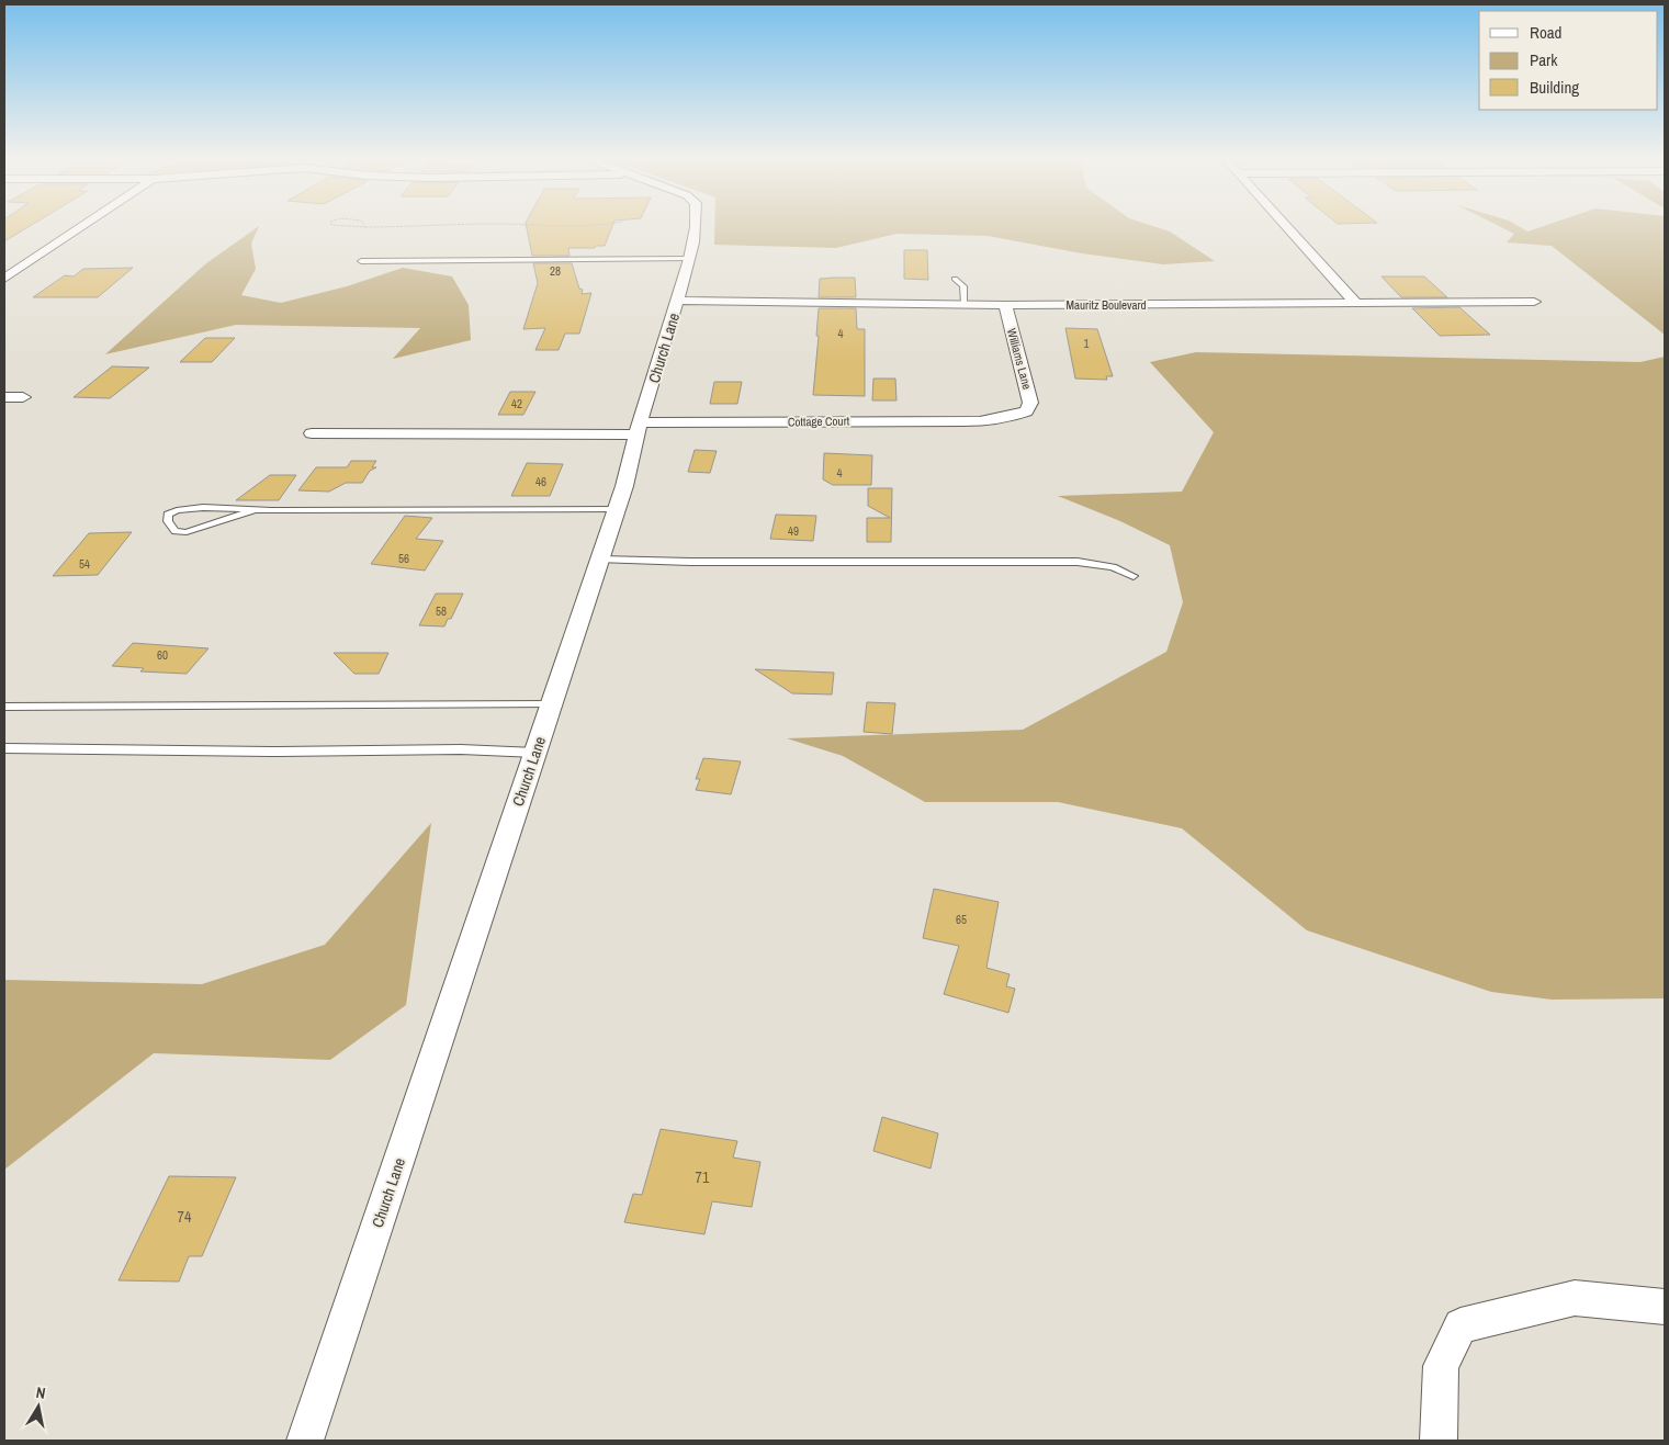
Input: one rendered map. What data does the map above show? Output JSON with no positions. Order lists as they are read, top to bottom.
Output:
{
  "streets": {
    "street": [
      "Mauritz Boulevard",
      "Church Lane",
      "Williams Lane",
      "Cottage Court"
    ]
  },
  "crossings": [
    ["Mauritz Boulevard", "Church Lane"],
    ["Mauritz Boulevard", "Williams Lane"],
    ["Church Lane", "Cottage Court"],
    ["Williams Lane", "Cottage Court"]
  ],
  "house_numbers": [
    "28",
    "4",
    "1",
    "42",
    "4",
    "46",
    "49",
    "56",
    "54",
    "58",
    "60",
    "65",
    "71",
    "74"
  ],
  "legend": ["Road", "Park", "Building"],
  "north": "top"
}
